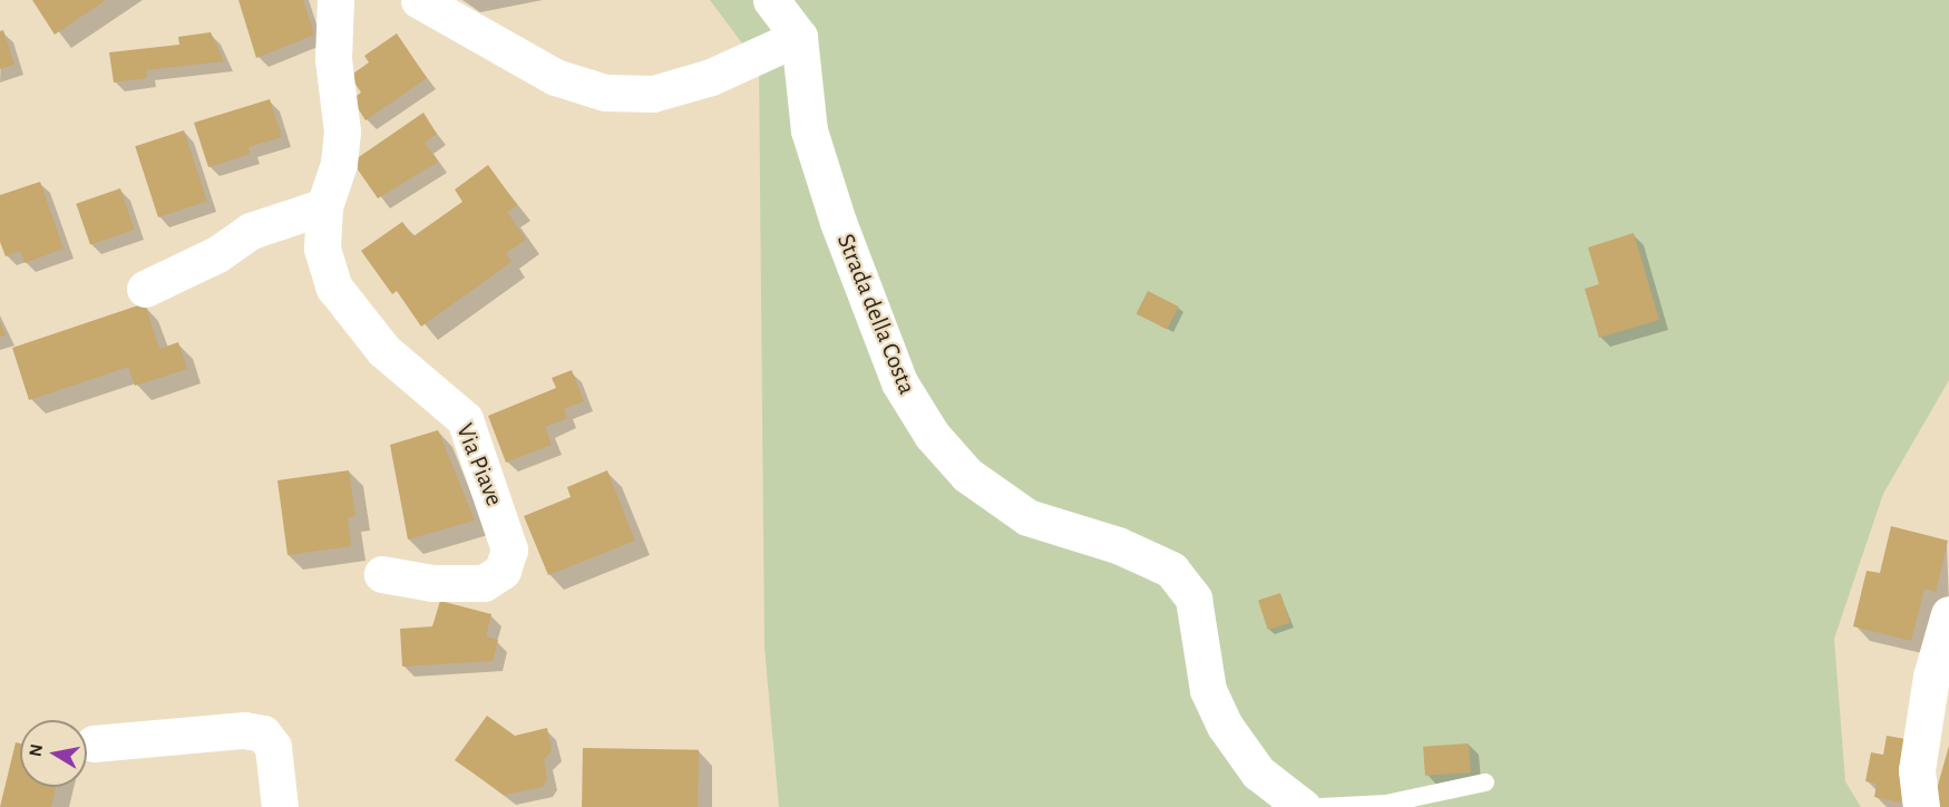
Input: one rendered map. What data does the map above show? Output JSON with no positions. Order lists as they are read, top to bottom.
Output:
{
  "streets": {
    "street": ["Strada della Costa", "Via Piave"]
  },
  "north": "left"
}
